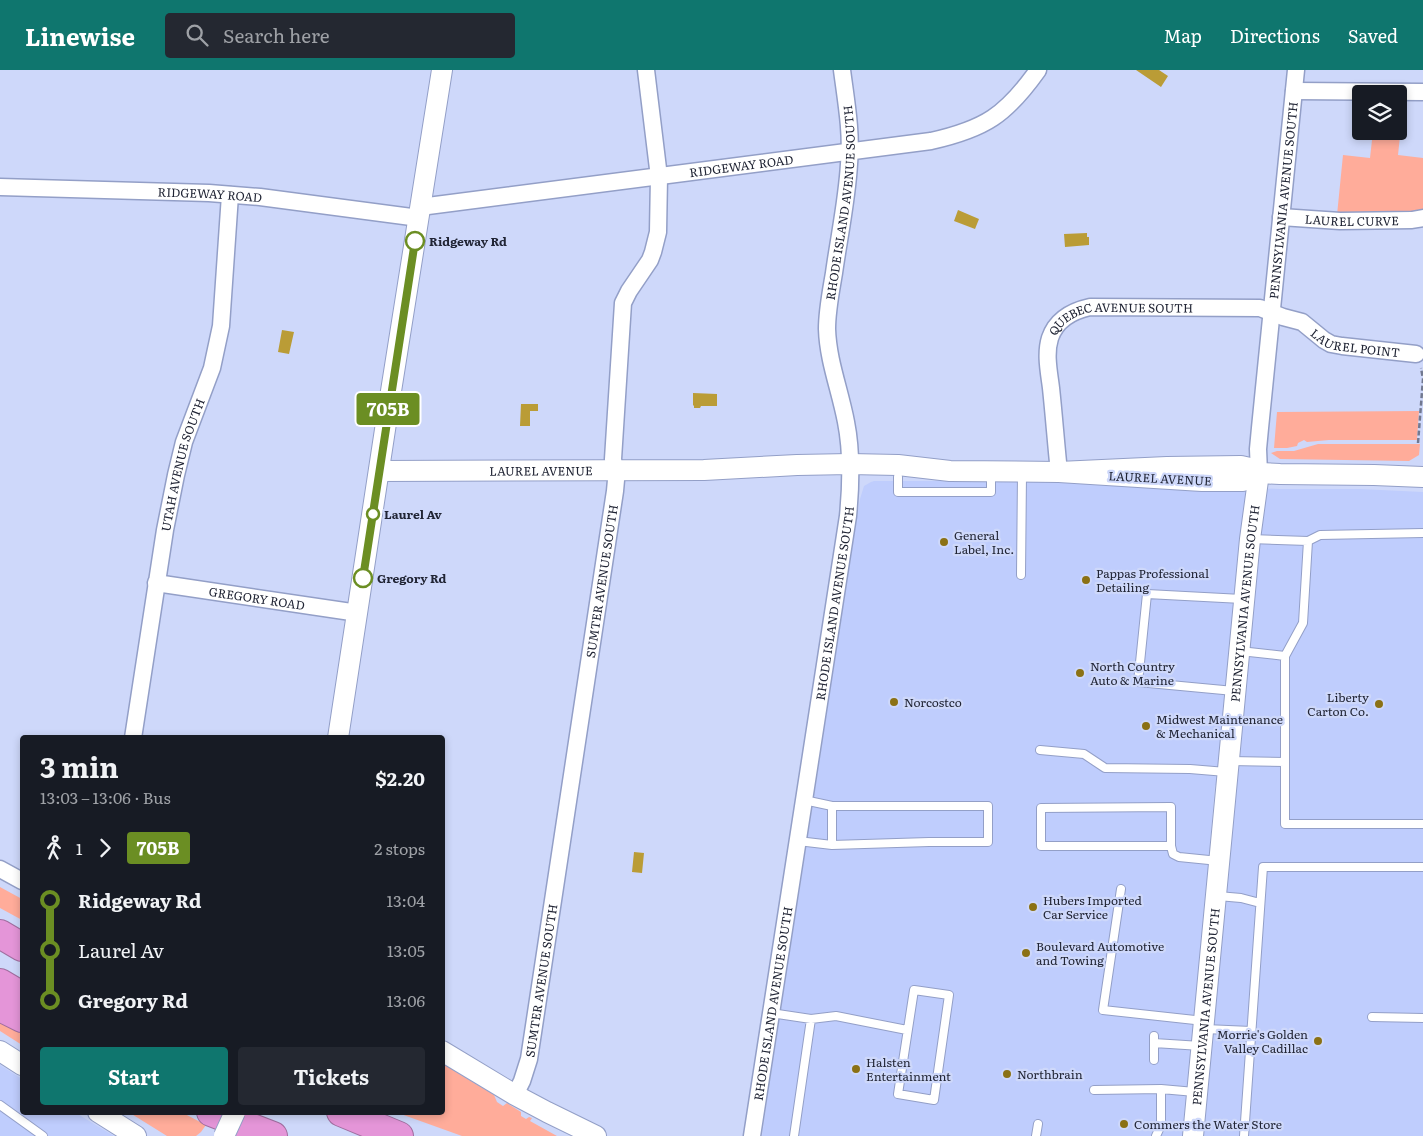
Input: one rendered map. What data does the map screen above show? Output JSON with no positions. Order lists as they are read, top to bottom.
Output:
{
  "streets": {
    "street": [
      "RIDGEWAY ROAD",
      "PENNSYLVANIA AVENUE SOUTH",
      "RHODE ISLAND AVENUE SOUTH",
      "LAUREL CURVE",
      "QUEBEC AVENUE SOUTH",
      "LAUREL POINT",
      "UTAH AVENUE SOUTH",
      "LAUREL AVENUE",
      "SUMTER AVENUE SOUTH",
      "GREGORY ROAD"
    ]
  },
  "crossings": [
    ["RIDGEWAY ROAD", "RHODE ISLAND AVENUE SOUTH"],
    ["RIDGEWAY ROAD", "UTAH AVENUE SOUTH"],
    ["RIDGEWAY ROAD", "SUMTER AVENUE SOUTH"],
    ["PENNSYLVANIA AVENUE SOUTH", "LAUREL CURVE"],
    ["PENNSYLVANIA AVENUE SOUTH", "QUEBEC AVENUE SOUTH"],
    ["PENNSYLVANIA AVENUE SOUTH", "LAUREL POINT"],
    ["PENNSYLVANIA AVENUE SOUTH", "LAUREL AVENUE"],
    ["RHODE ISLAND AVENUE SOUTH", "LAUREL AVENUE"],
    ["QUEBEC AVENUE SOUTH", "LAUREL POINT"],
    ["QUEBEC AVENUE SOUTH", "LAUREL AVENUE"],
    ["UTAH AVENUE SOUTH", "GREGORY ROAD"],
    ["LAUREL AVENUE", "SUMTER AVENUE SOUTH"]
  ],
  "places": [
    "Ridgeway Rd",
    "Laurel Av",
    "General Label, Inc.",
    "Gregory Rd",
    "Pappas Professional Detailing",
    "North Country Auto & Marine",
    "Norcostco",
    "Liberty Carton Co.",
    "Midwest Maintenance & Mechanical",
    "Hubers Imported Car Service",
    "Boulevard Automotive and Towing",
    "Morrie's Golden Valley Cadillac",
    "Halsten Entertainment",
    "Northbrain",
    "Commers the Water Store"
  ],
  "lines": ["bus line 705B"],
  "page": {
    "header": "Linewise",
    "search": "Search here",
    "nav": ["Map", "Directions", "Saved"],
    "on_map": "705B",
    "heading": ["3 min", "13:03 – 13:06 · Bus", "$2.20"],
    "legs": ["1", "705B", "2 stops"],
    "list": [
      {
        "name": "Ridgeway Rd",
        "value": "13:04"
      },
      {
        "name": "Laurel Av",
        "value": "13:05"
      },
      {
        "name": "Gregory Rd",
        "value": "13:06"
      }
    ],
    "buttons": ["Start", "Tickets"]
  }
}
